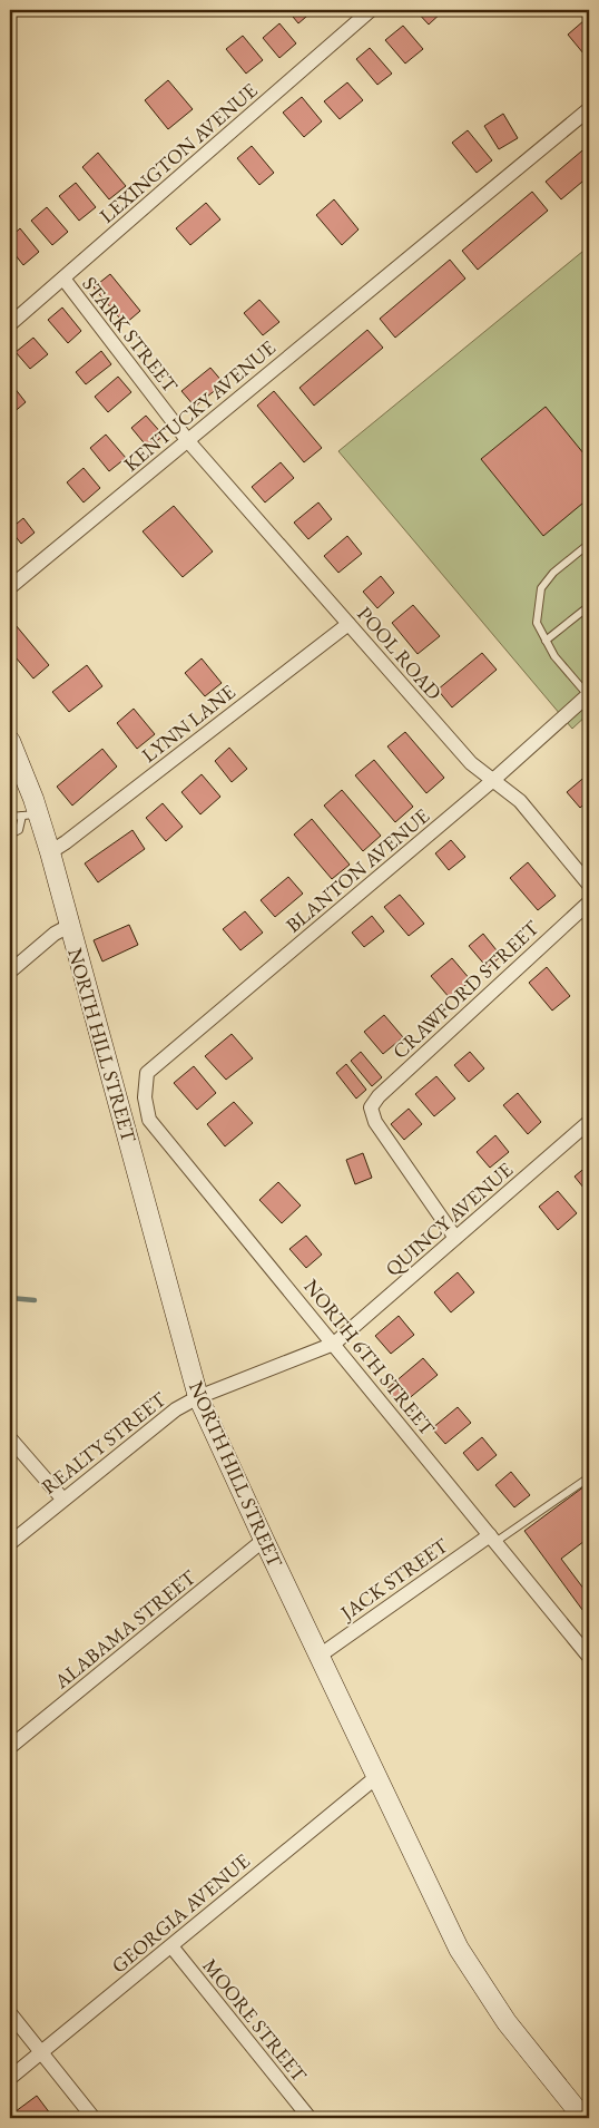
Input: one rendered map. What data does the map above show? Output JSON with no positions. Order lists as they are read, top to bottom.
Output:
{
  "streets": {
    "street": [
      "LEXINGTON AVENUE",
      "STARK STREET",
      "KENTUCKY AVENUE",
      "POOL ROAD",
      "LYNN LANE",
      "BLANTON AVENUE",
      "CRAWFORD STREET",
      "NORTH HILL STREET",
      "QUINCY AVENUE",
      "NORTH 6TH STREET",
      "REALTY STREET",
      "JACK STREET",
      "ALABAMA STREET",
      "GEORGIA AVENUE",
      "MOORE STREET"
    ]
  },
  "crossings": [
    ["LEXINGTON AVENUE", "STARK STREET"],
    ["STARK STREET", "KENTUCKY AVENUE"],
    ["STARK STREET", "POOL ROAD"],
    ["KENTUCKY AVENUE", "POOL ROAD"],
    ["POOL ROAD", "LYNN LANE"],
    ["POOL ROAD", "BLANTON AVENUE"],
    ["LYNN LANE", "NORTH HILL STREET"],
    ["BLANTON AVENUE", "NORTH 6TH STREET"],
    ["CRAWFORD STREET", "QUINCY AVENUE"],
    ["NORTH HILL STREET", "QUINCY AVENUE"],
    ["NORTH HILL STREET", "REALTY STREET"],
    ["NORTH HILL STREET", "JACK STREET"],
    ["NORTH HILL STREET", "ALABAMA STREET"],
    ["NORTH HILL STREET", "GEORGIA AVENUE"],
    ["QUINCY AVENUE", "NORTH 6TH STREET"],
    ["QUINCY AVENUE", "REALTY STREET"],
    ["NORTH 6TH STREET", "JACK STREET"],
    ["GEORGIA AVENUE", "MOORE STREET"]
  ]
}
